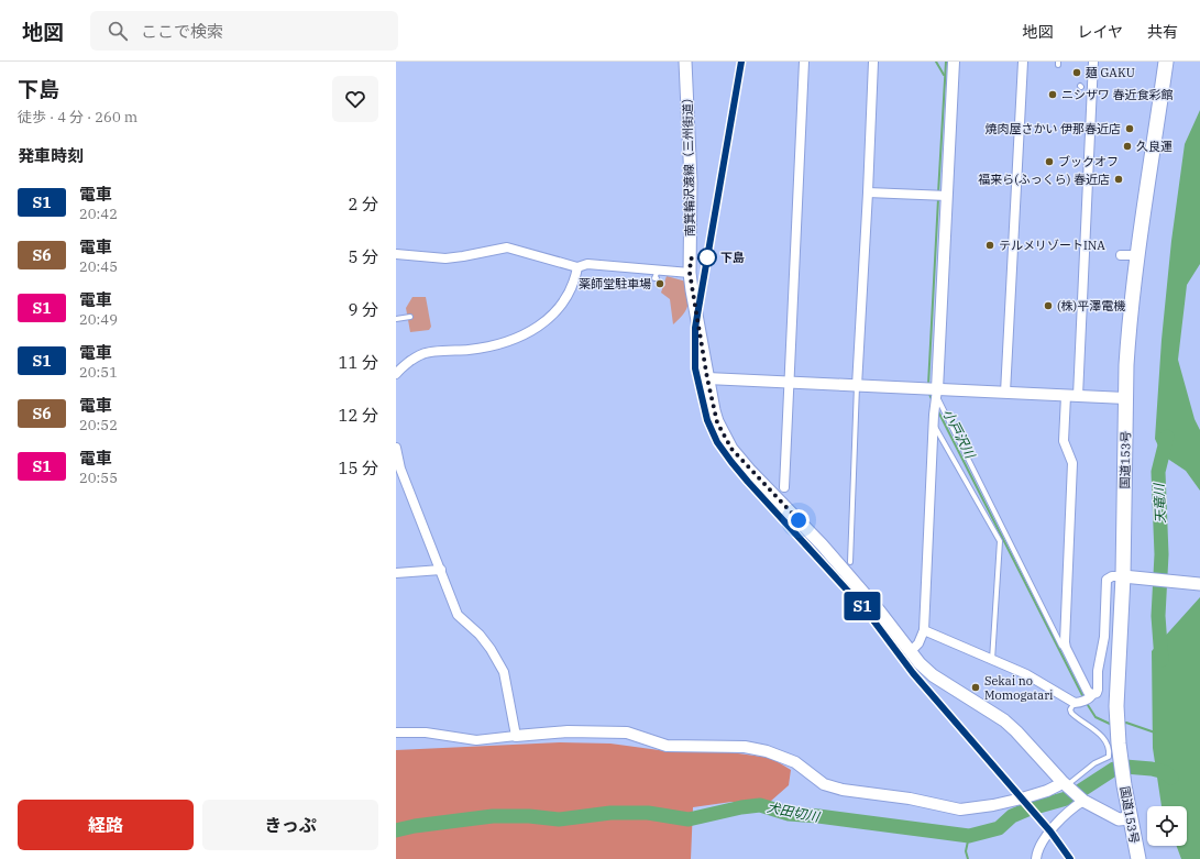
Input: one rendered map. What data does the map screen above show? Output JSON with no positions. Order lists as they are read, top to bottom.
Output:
{
  "streets": {
    "highway": ["国道153号"],
    "main road": ["南箕輪沢渡線（三州街道）"]
  },
  "crossings": [
    ["南箕輪沢渡線（三州街道）", "国道153号"]
  ],
  "water": ["小戸沢川", "天竜川", "犬田切川"],
  "places": [
    "麺 GAKU",
    "ニシザワ 春近食彩館",
    "焼肉屋さかい 伊那春近店",
    "久良運",
    "ブックオフ",
    "福来ら(ふっくら) 春近店",
    "テルメリゾートINA",
    "下島",
    "薬師堂駐車場",
    "(株)平澤電機",
    "Sekai no Momogatari"
  ],
  "page": {
    "header": "地図",
    "search": "ここで検索",
    "nav": ["地図", "レイヤ", "共有"],
    "heading": [
      ["下島", "徒歩 · 4 分 · 260 m"],
      "発車時刻"
    ],
    "on_map": "S1",
    "list": [
      {
        "mark": "S1",
        "name": "電車",
        "note": "20:42",
        "value": "2 分"
      },
      {
        "mark": "S6",
        "name": "電車",
        "note": "20:45",
        "value": "5 分"
      },
      {
        "mark": "S1",
        "name": "電車",
        "note": "20:49",
        "value": "9 分"
      },
      {
        "mark": "S1",
        "name": "電車",
        "note": "20:51",
        "value": "11 分"
      },
      {
        "mark": "S6",
        "name": "電車",
        "note": "20:52",
        "value": "12 分"
      },
      {
        "mark": "S1",
        "name": "電車",
        "note": "20:55",
        "value": "15 分"
      }
    ],
    "buttons": ["経路", "きっぷ"]
  }
}
